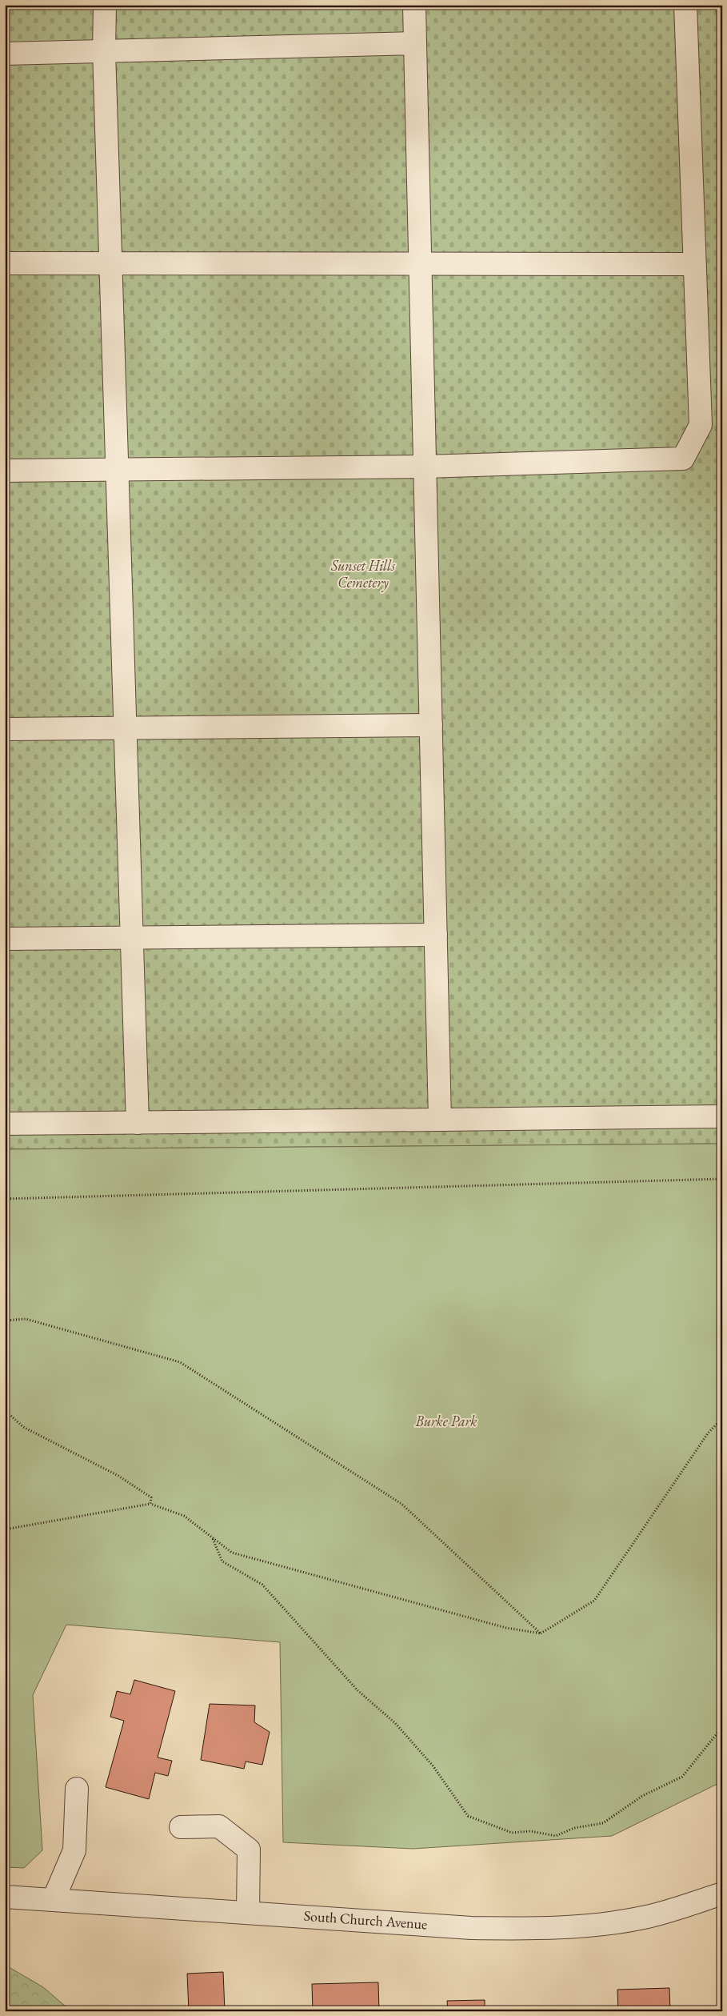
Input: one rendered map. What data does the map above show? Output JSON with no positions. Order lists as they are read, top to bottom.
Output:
{
  "streets": {
    "street": ["South Church Avenue"]
  },
  "parks": ["Sunset Hills Cemetery", "Burke Park"]
}
